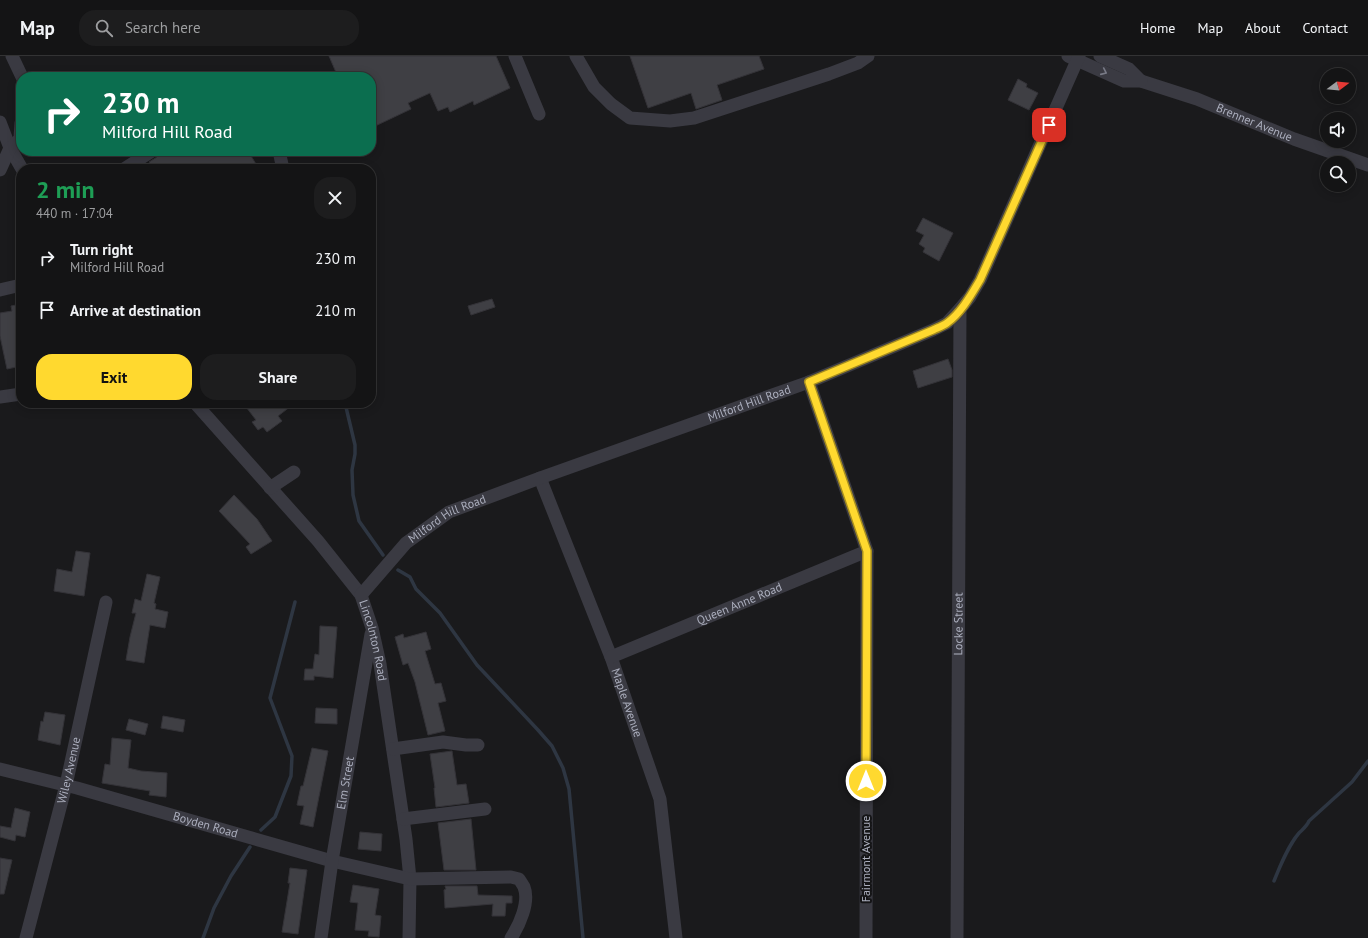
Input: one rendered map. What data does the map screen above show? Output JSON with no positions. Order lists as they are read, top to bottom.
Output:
{
  "streets": {
    "street": [
      "Brenner Avenue",
      "Milford Hill Road",
      "Queen Anne Road",
      "Locke Street",
      "Lincolnton Road",
      "Maple Avenue",
      "Wiley Avenue",
      "Elm Street",
      "Boyden Road",
      "Fairmont Avenue"
    ]
  },
  "crossings": [
    ["Brenner Avenue", "Milford Hill Road"],
    ["Milford Hill Road", "Locke Street"],
    ["Milford Hill Road", "Lincolnton Road"],
    ["Milford Hill Road", "Maple Avenue"],
    ["Milford Hill Road", "Fairmont Avenue"],
    ["Queen Anne Road", "Maple Avenue"],
    ["Queen Anne Road", "Fairmont Avenue"],
    ["Lincolnton Road", "Elm Street"],
    ["Lincolnton Road", "Boyden Road"],
    ["Wiley Avenue", "Boyden Road"],
    ["Elm Street", "Boyden Road"]
  ],
  "north": "right",
  "page": {
    "header": "Map",
    "search": "Search here",
    "nav": [
      "Home",
      "Map",
      "About",
      "Contact"
    ],
    "turn": ["230 m", "Milford Hill Road"],
    "heading": ["2 min", "440 m · 17:04"],
    "list": [
      {
        "name": "Turn right",
        "note": "Milford Hill Road",
        "value": "230 m"
      },
      {
        "name": "Arrive at destination",
        "value": "210 m"
      }
    ],
    "buttons": ["Exit", "Share"]
  }
}
